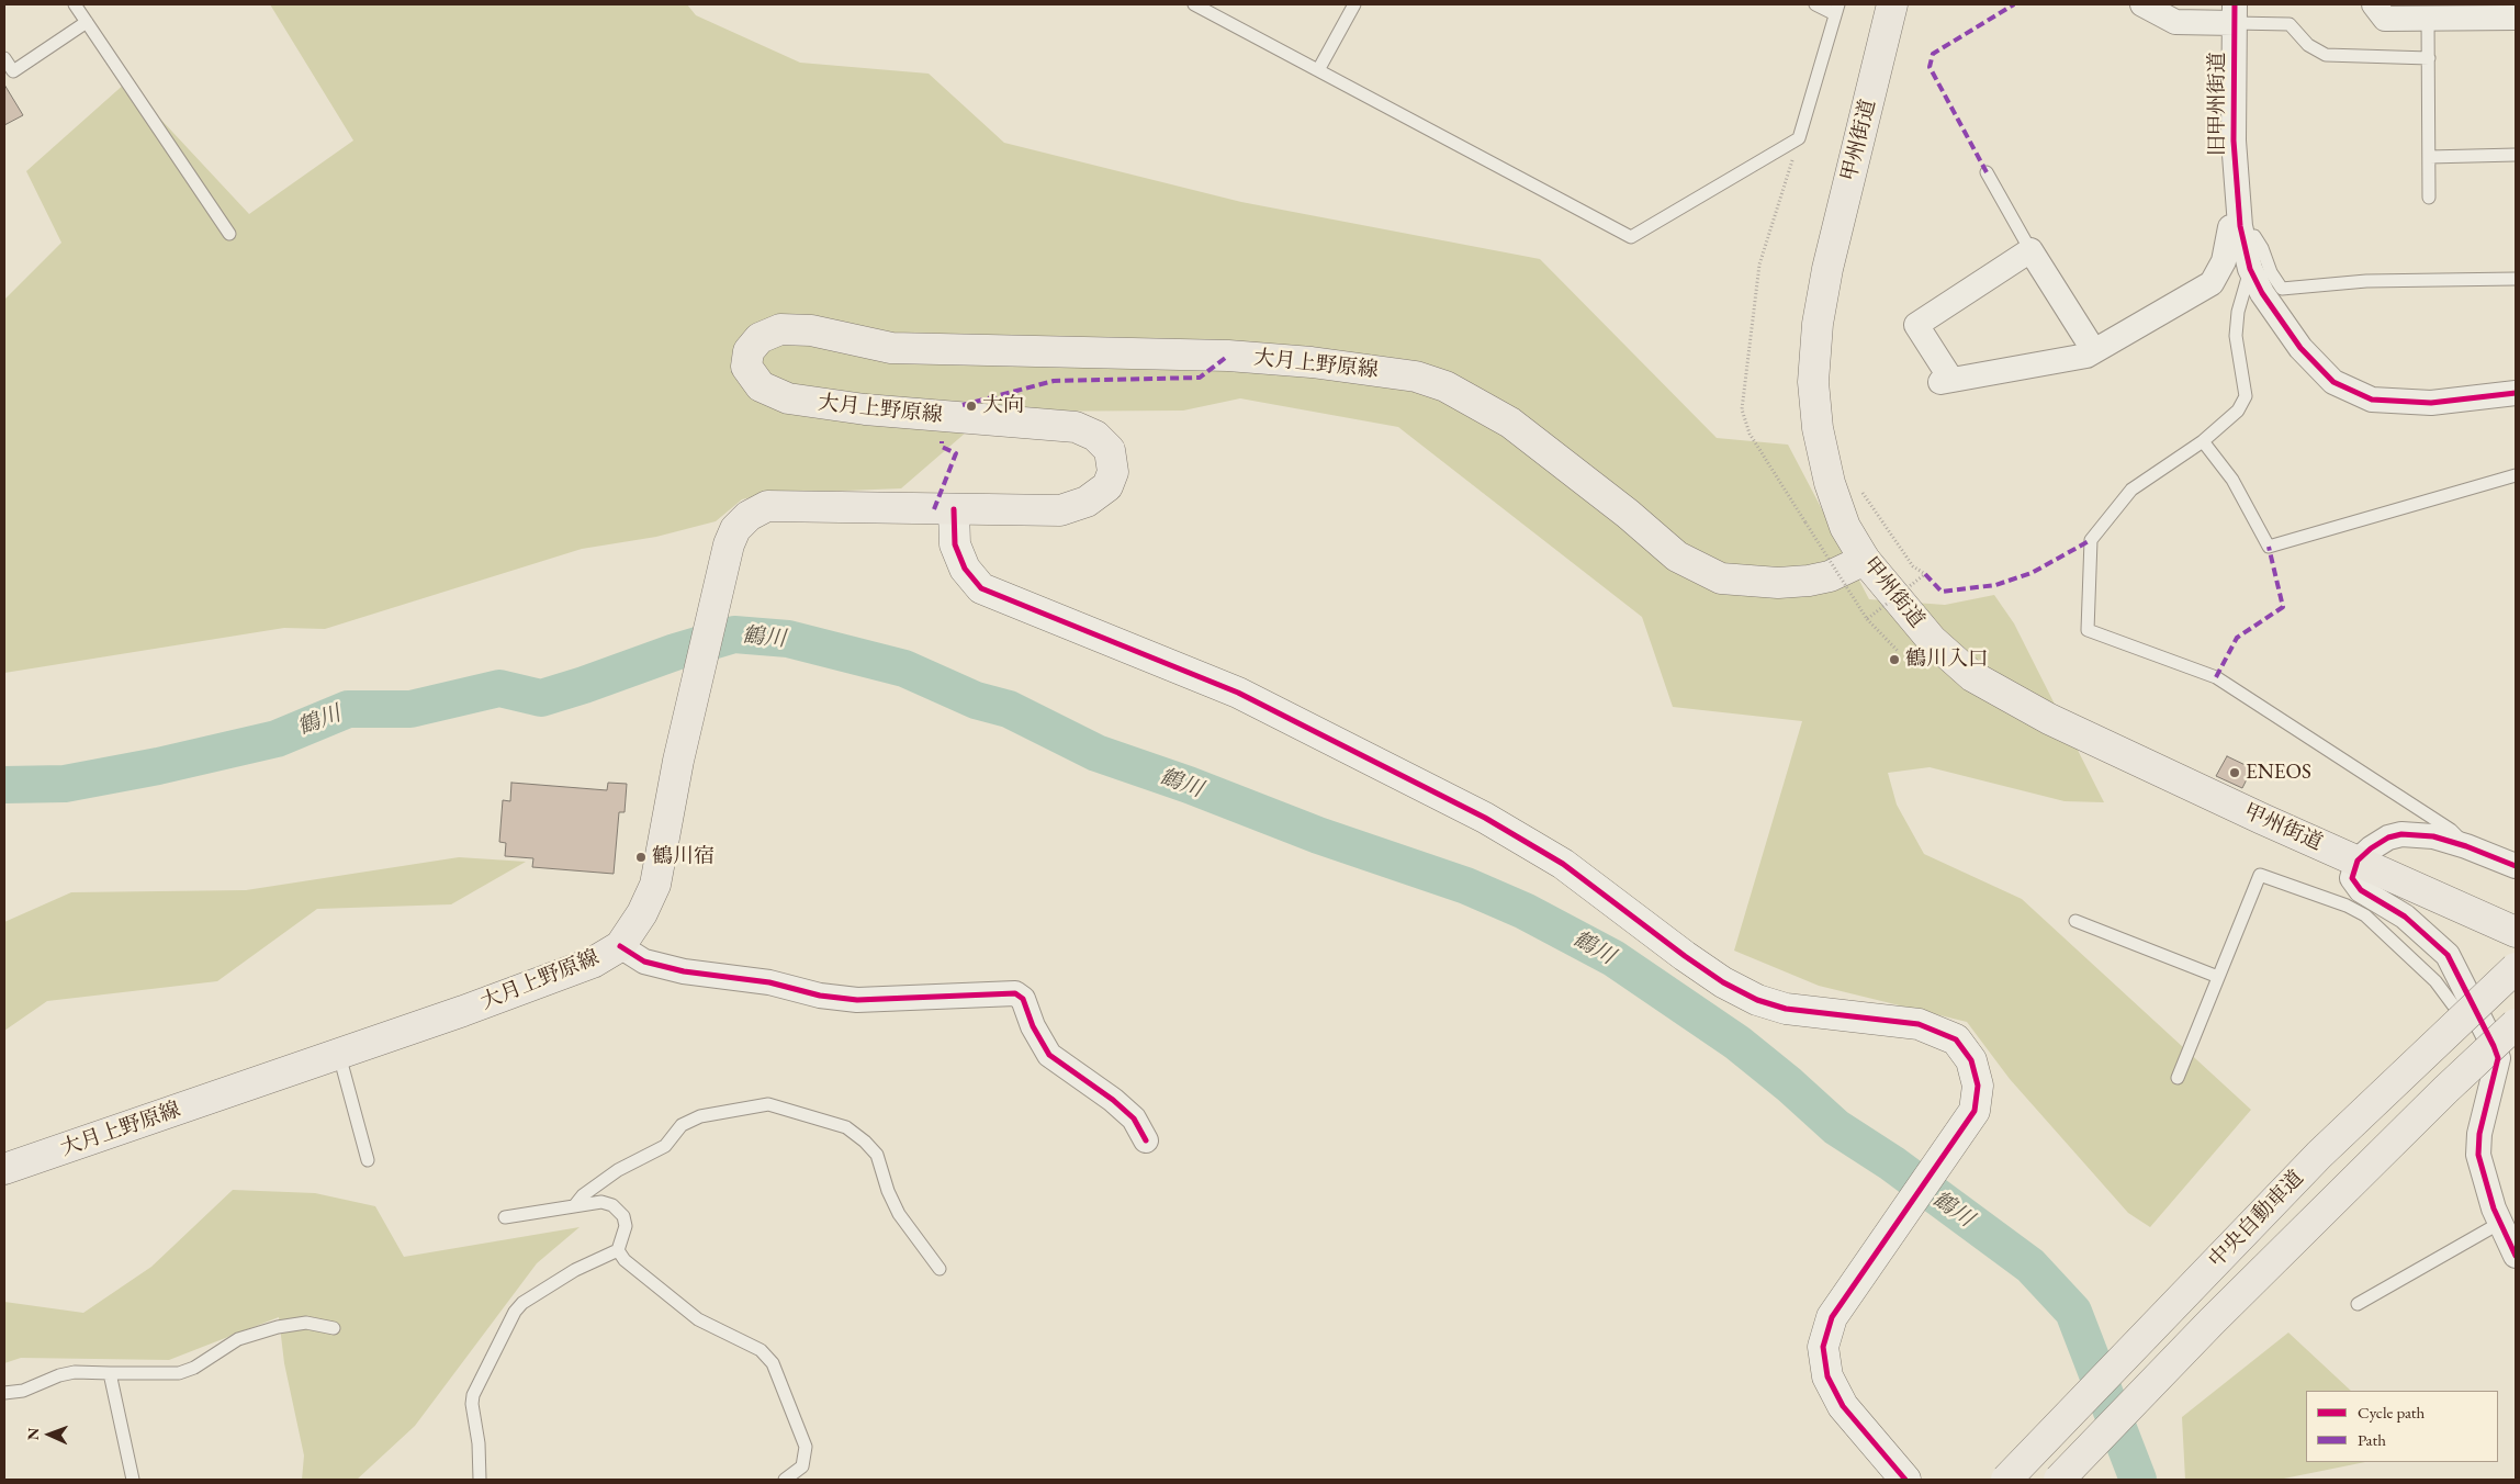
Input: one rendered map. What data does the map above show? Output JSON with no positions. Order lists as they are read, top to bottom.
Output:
{
  "streets": {
    "main road": ["甲州街道", "大月上野原線", "中央自動車道"],
    "street": ["旧甲州街道"]
  },
  "crossings": [
    ["甲州街道", "大月上野原線"]
  ],
  "water": ["鶴川"],
  "places": [
    "大向",
    "鶴川入口",
    "ENEOS",
    "鶴川宿"
  ],
  "legend": ["Cycle path", "Path"],
  "north": "left"
}
